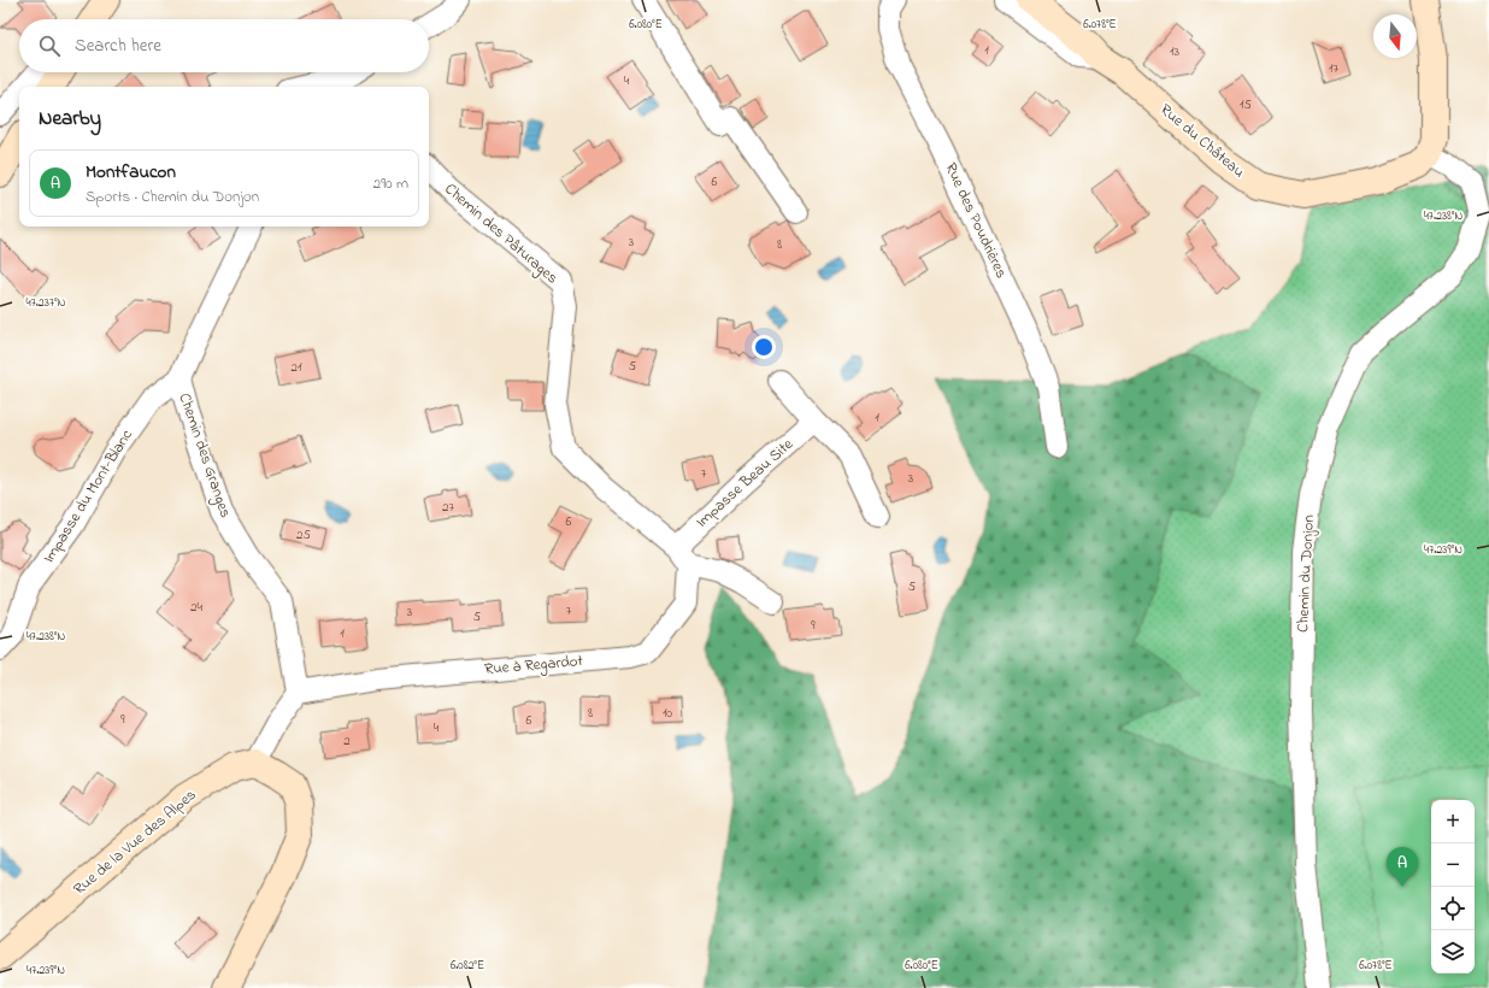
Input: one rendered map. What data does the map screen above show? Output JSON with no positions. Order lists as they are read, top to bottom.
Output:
{
  "streets": {
    "street": [
      "Rue du Château",
      "Rue des Poudrières",
      "Chemin des Pâturages",
      "Chemin des Granges",
      "Impasse Beau Site",
      "Impasse du Mont-Blanc",
      "Chemin du Donjon",
      "Rue à Regardot",
      "Rue de la Vue des Alpes"
    ]
  },
  "crossings": [
    ["Rue du Château", "Chemin du Donjon"],
    ["Chemin des Pâturages", "Impasse Beau Site"],
    ["Chemin des Granges", "Impasse du Mont-Blanc"],
    ["Chemin des Granges", "Rue à Regardot"]
  ],
  "house_numbers": [
    "1",
    "13",
    "17",
    "4",
    "15",
    "6",
    "3",
    "8",
    "5",
    "21",
    "1",
    "7",
    "3",
    "27",
    "6",
    "25",
    "5",
    "24",
    "7",
    "3",
    "5",
    "9",
    "1",
    "8",
    "10",
    "9",
    "6",
    "4",
    "2"
  ],
  "north": "bottom",
  "page": {
    "search": "Search here",
    "heading": "Nearby",
    "list": [
      {
        "mark": "A",
        "name": "Montfaucon",
        "note": "Sports · Chemin du Donjon",
        "value": "290 m"
      }
    ],
    "map_buttons": ["+", "−"],
    "pins": "A"
  },
  "coordinates": [
    "6.080°E",
    "6.078°E",
    "47.238°N",
    "47.237°N",
    "47.239°N",
    "6.082°E"
  ]
}
